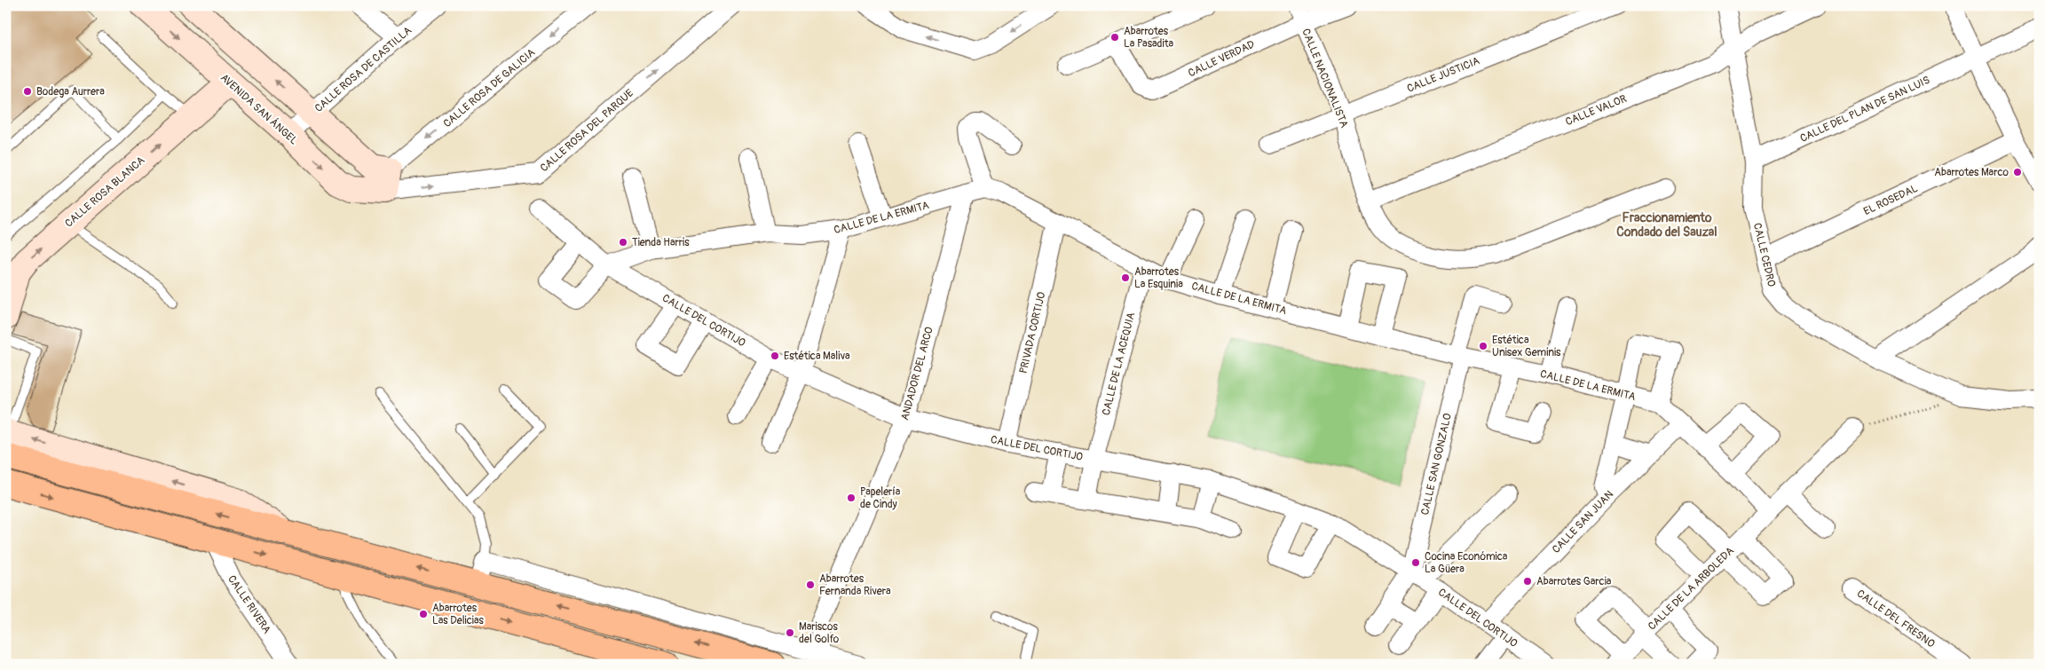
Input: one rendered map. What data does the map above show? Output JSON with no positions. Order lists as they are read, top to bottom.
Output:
{
  "streets": {
    "street": [
      "CALLE VERDAD",
      "CALLE ROSA DE CASTILLA",
      "CALLE JUSTICIA",
      "CALLE NACIONALISTA",
      "CALLE ROSA DE GALICIA",
      "AVENIDA SAN ÁNGEL",
      "CALLE DEL PLAN DE SAN LUIS",
      "CALLE VALOR",
      "CALLE ROSA DEL PARQUE",
      "CALLE ROSA BLANCA",
      "EL ROSEDAL",
      "CALLE DE LA ERMITA",
      "CALLE CEDRO",
      "CALLE DEL CORTIJO",
      "PRIVADA CORTIJO",
      "CALLE DE LA ACEQUIA",
      "ANDADOR DEL ARCO",
      "CALLE SAN GONZALO",
      "CALLE SAN JUAN",
      "CALLE DE LA ARBOLEDA",
      "CALLE RIVERA",
      "CALLE DEL FRESNO"
    ]
  },
  "crossings": [
    ["CALLE VERDAD", "CALLE NACIONALISTA"],
    ["CALLE ROSA DE CASTILLA", "AVENIDA SAN ÁNGEL"],
    ["CALLE JUSTICIA", "CALLE NACIONALISTA"],
    ["CALLE NACIONALISTA", "CALLE VALOR"],
    ["CALLE ROSA DE GALICIA", "AVENIDA SAN ÁNGEL"],
    ["CALLE ROSA DE GALICIA", "CALLE ROSA DEL PARQUE"],
    ["AVENIDA SAN ÁNGEL", "CALLE ROSA DEL PARQUE"],
    ["AVENIDA SAN ÁNGEL", "CALLE ROSA BLANCA"],
    ["CALLE DEL PLAN DE SAN LUIS", "CALLE CEDRO"],
    ["CALLE VALOR", "CALLE CEDRO"],
    ["EL ROSEDAL", "CALLE CEDRO"],
    ["CALLE DE LA ERMITA", "CALLE DEL CORTIJO"],
    ["CALLE DE LA ERMITA", "PRIVADA CORTIJO"],
    ["CALLE DE LA ERMITA", "CALLE DE LA ACEQUIA"],
    ["CALLE DE LA ERMITA", "ANDADOR DEL ARCO"],
    ["CALLE DE LA ERMITA", "CALLE SAN GONZALO"],
    ["CALLE DE LA ERMITA", "CALLE SAN JUAN"],
    ["CALLE DE LA ERMITA", "CALLE DE LA ARBOLEDA"],
    ["CALLE DEL CORTIJO", "PRIVADA CORTIJO"],
    ["CALLE DEL CORTIJO", "CALLE DE LA ACEQUIA"],
    ["CALLE DEL CORTIJO", "ANDADOR DEL ARCO"],
    ["CALLE DEL CORTIJO", "CALLE SAN GONZALO"],
    ["CALLE DEL CORTIJO", "CALLE SAN JUAN"]
  ],
  "one_way": ["CALLE ROSA DE GALICIA", "CALLE ROSA DEL PARQUE", "CALLE ROSA BLANCA"],
  "districts": ["Fraccionamiento Condado del Sauzal"],
  "places": [
    "Abarrotes La Pasadita",
    "Bodega Aurrera",
    "Abarrotes Marco",
    "Tienda Harris",
    "Abarrotes La Esquinia",
    "Estética Unisex Geminis",
    "Estética Maliva",
    "Papelería de Cindy",
    "Cocina Económica La Güera",
    "Abarrotes Garcia",
    "Abarrotes Fernanda Rivera",
    "Abarrotes Las Delicias",
    "Mariscos del Golfo"
  ]
}
